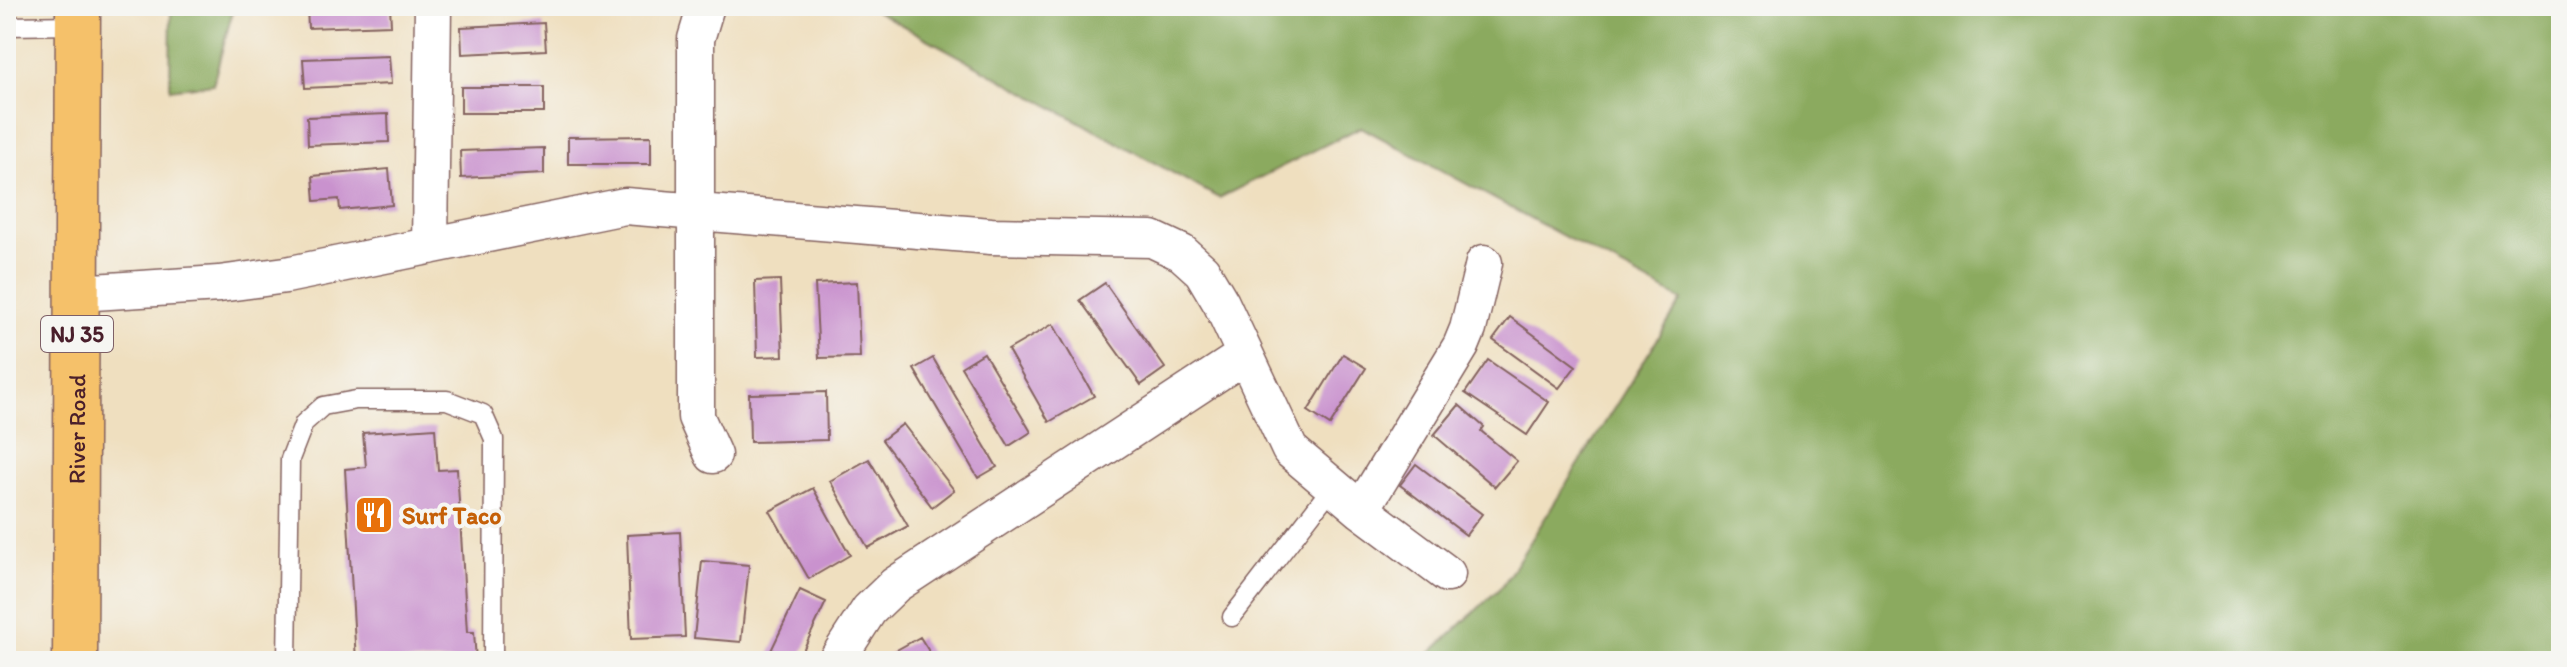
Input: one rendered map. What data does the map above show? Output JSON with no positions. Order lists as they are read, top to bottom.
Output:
{
  "streets": {
    "highway": ["NJ 35", "River Road"]
  },
  "places": {
    "restaurant": ["Surf Taco"]
  }
}
